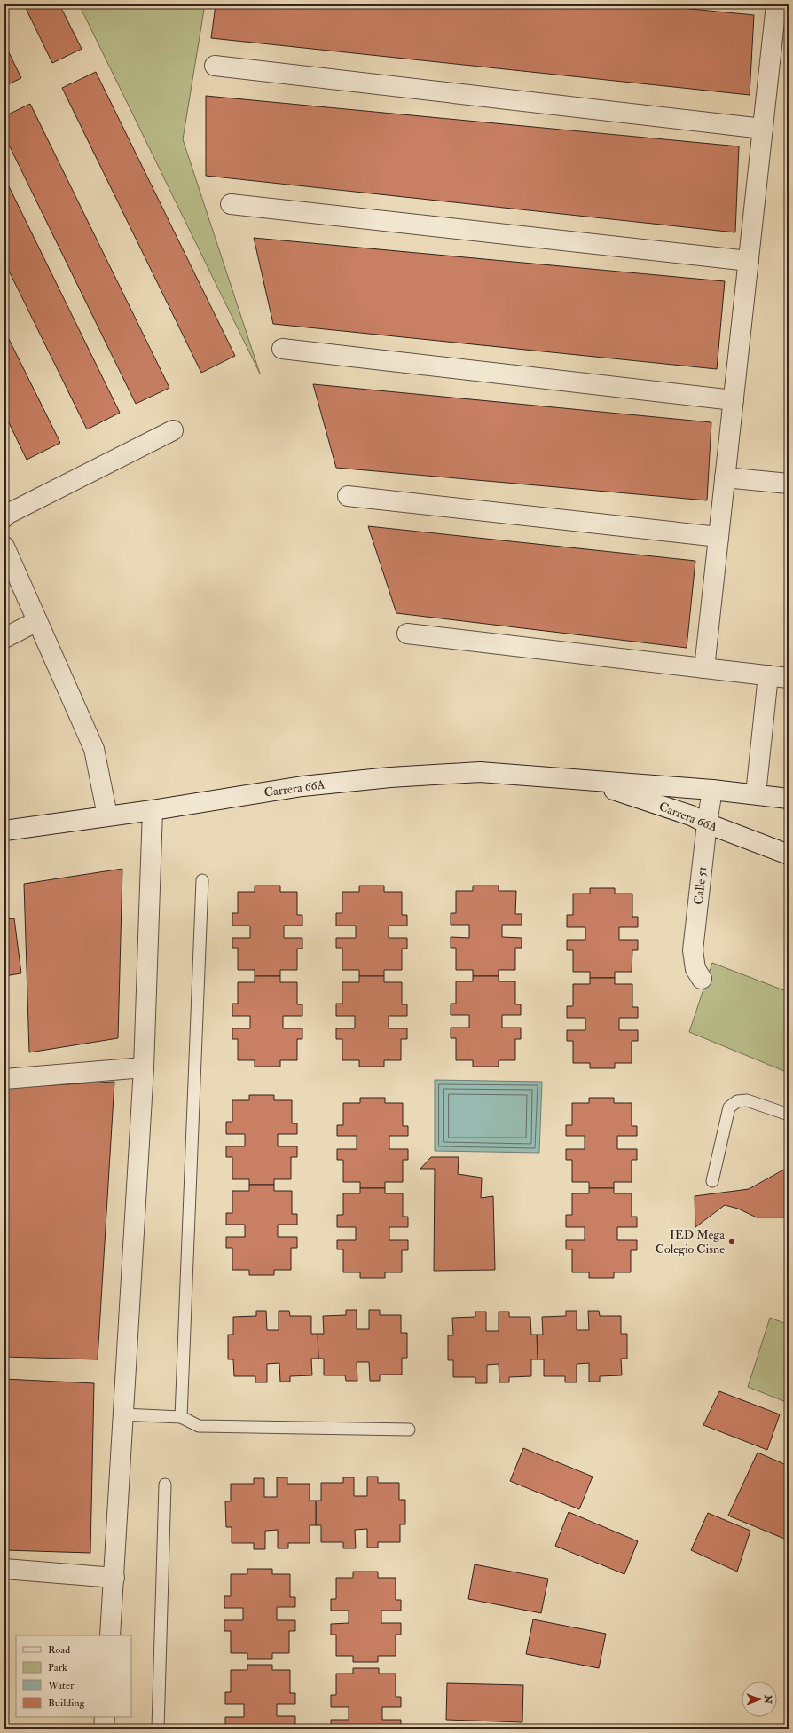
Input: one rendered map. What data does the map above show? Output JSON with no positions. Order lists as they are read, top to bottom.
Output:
{
  "streets": {
    "street": ["Carrera 66A", "Calle 51"]
  },
  "crossings": [
    ["Carrera 66A", "Calle 51"]
  ],
  "places": ["IED Mega Colegio Cisne"],
  "legend": [
    "Road",
    "Park",
    "Water",
    "Building"
  ],
  "north": "right"
}
